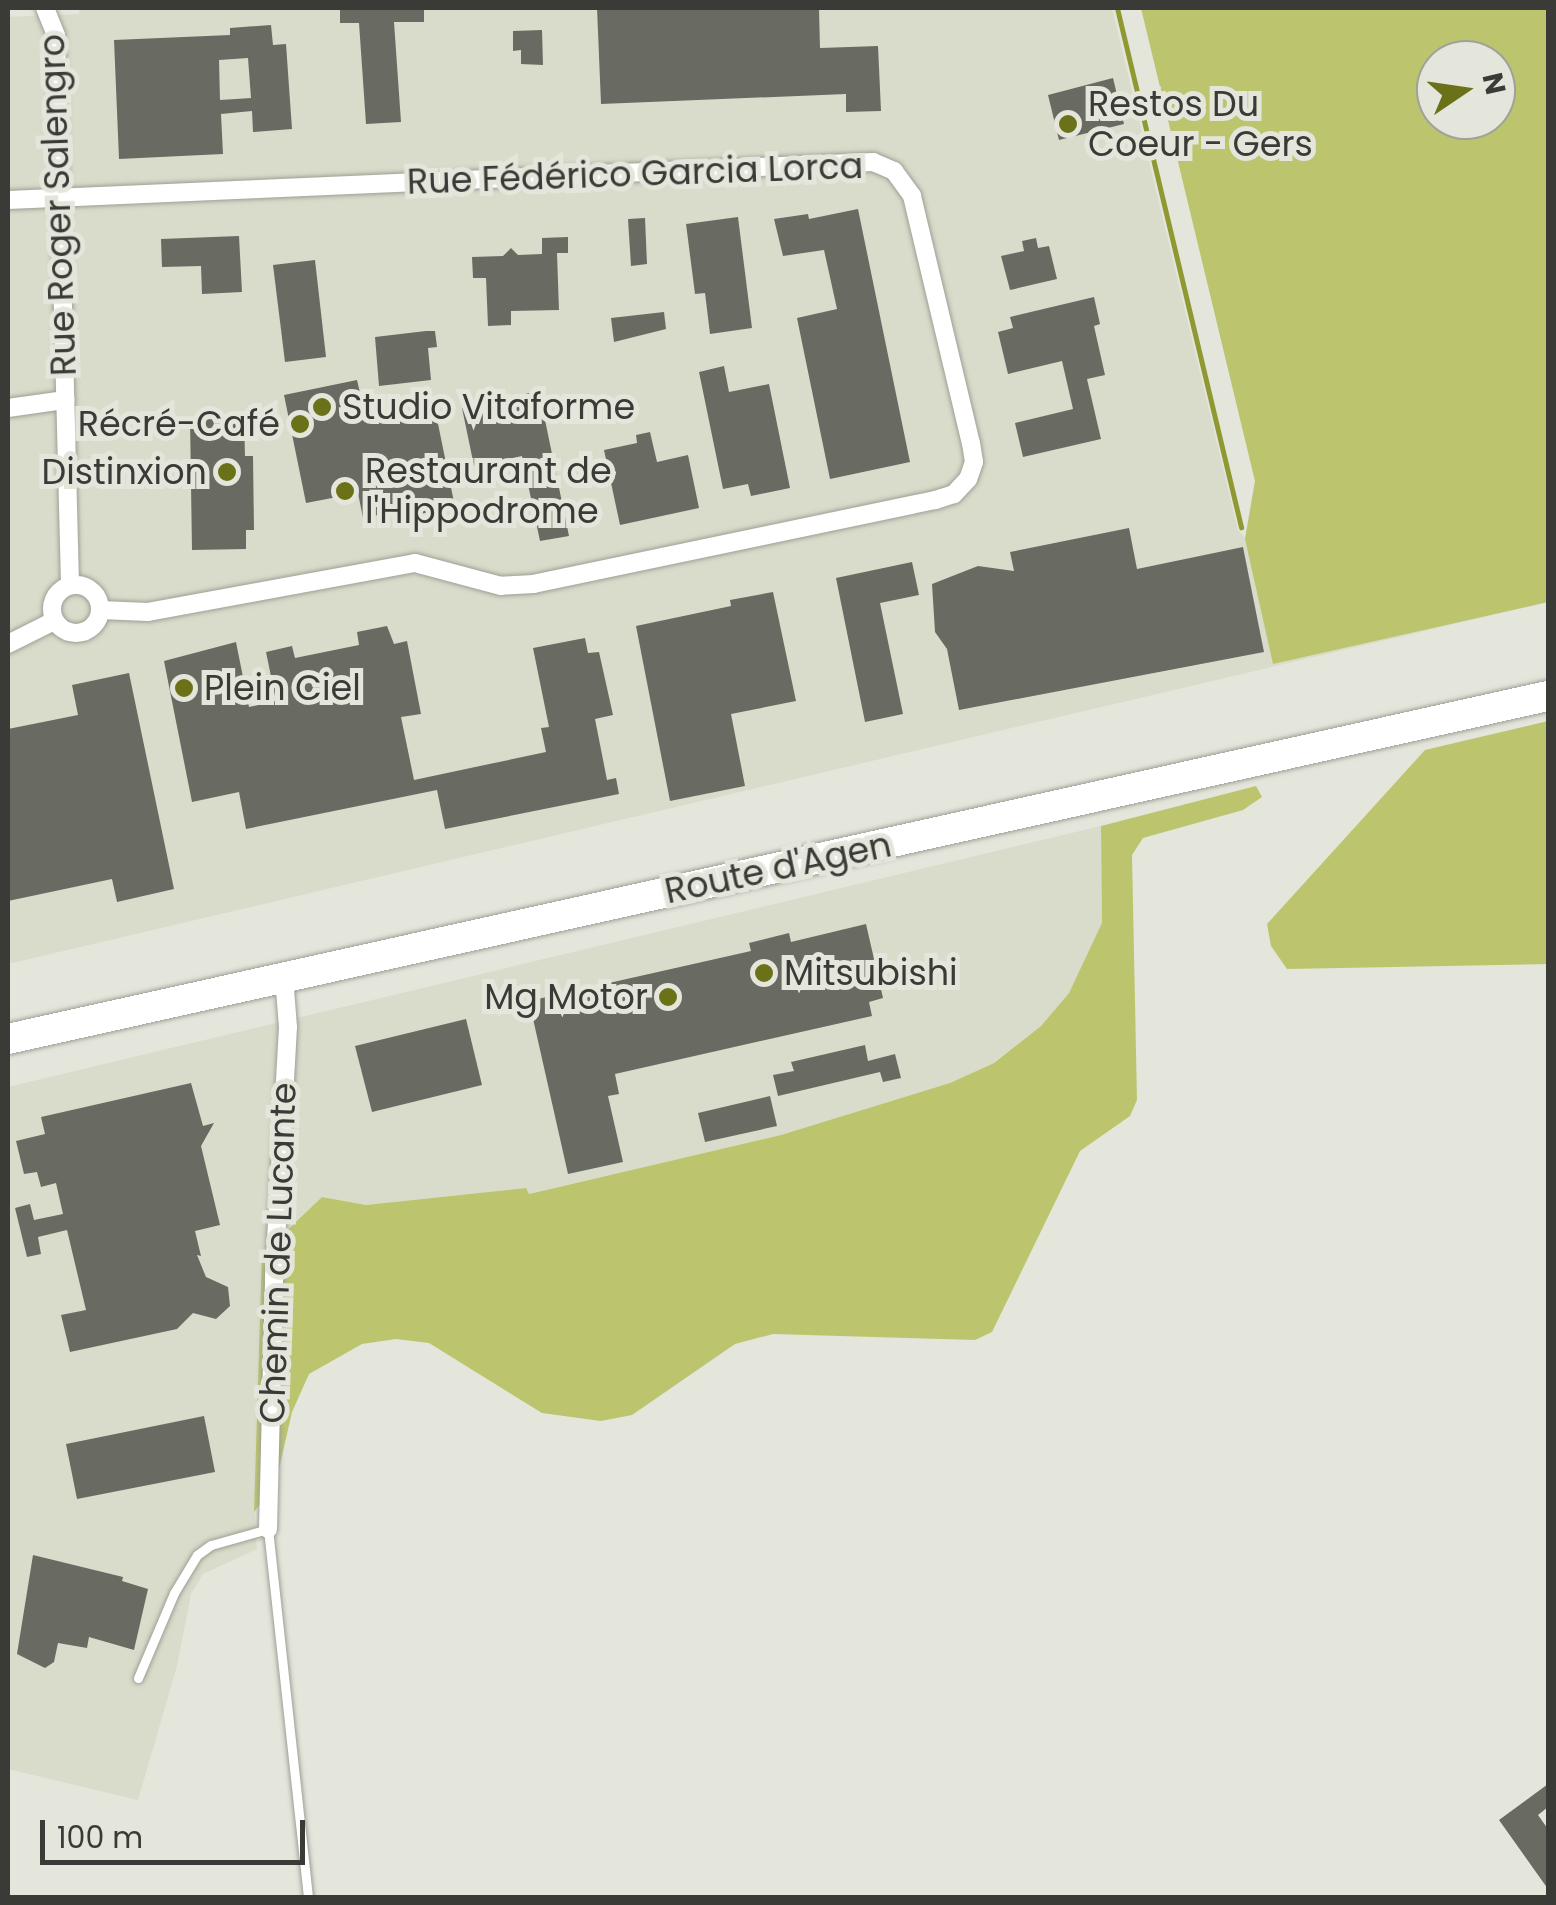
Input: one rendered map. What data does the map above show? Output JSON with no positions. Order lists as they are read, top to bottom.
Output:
{
  "streets": {
    "main road": ["Route d'Agen"],
    "street": ["Rue Fédérico Garcia Lorca", "Rue Roger Salengro", "Chemin de Lucante"]
  },
  "crossings": [
    ["Rue Fédérico Garcia Lorca", "Rue Roger Salengro"],
    ["Route d'Agen", "Chemin de Lucante"]
  ],
  "places": [
    "Restos Du Coeur - Gers",
    "Studio Vitaforme",
    "Récré-Café",
    "Distinxion",
    "Restaurant de l'Hippodrome",
    "Plein Ciel",
    "Mitsubishi",
    "Mg Motor"
  ],
  "scale_bar": "100 m",
  "north": "right"
}
